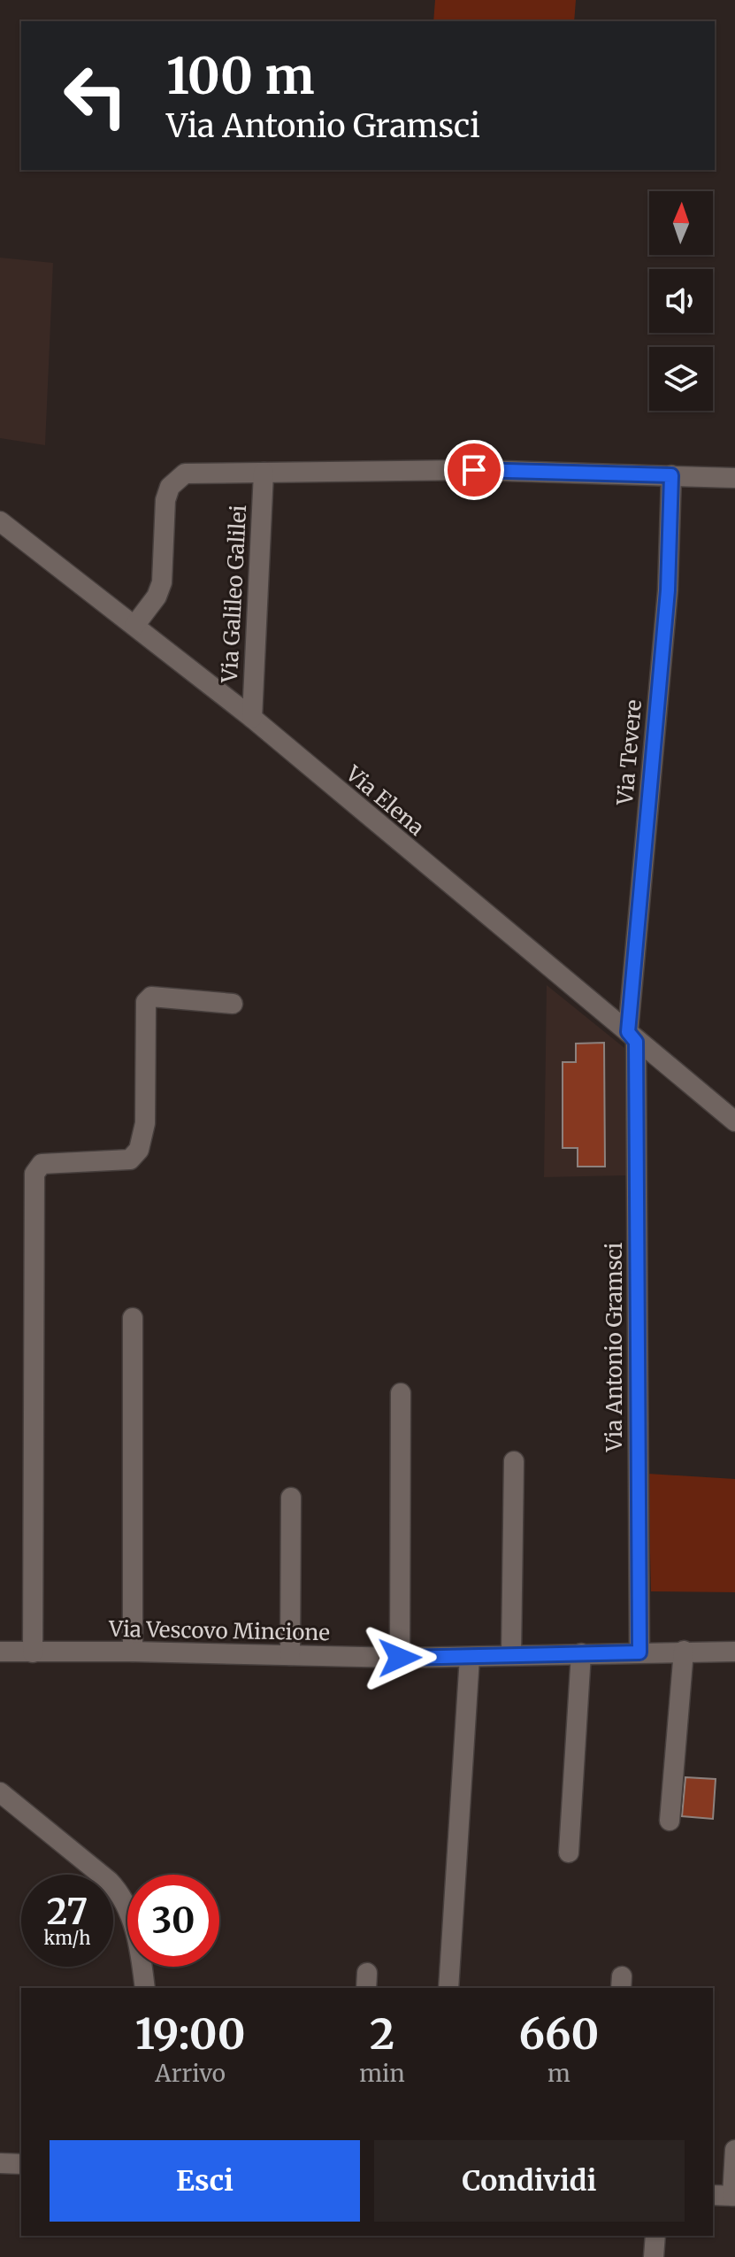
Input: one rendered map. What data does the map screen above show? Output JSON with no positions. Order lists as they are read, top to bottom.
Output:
{
  "streets": {
    "street": [
      "Via Galileo Galilei",
      "Via Tevere",
      "Via Elena",
      "Via Antonio Gramsci",
      "Via Vescovo Mincione"
    ]
  },
  "crossings": [
    ["Via Galileo Galilei", "Via Elena"],
    ["Via Tevere", "Via Elena"],
    ["Via Tevere", "Via Antonio Gramsci"],
    ["Via Elena", "Via Antonio Gramsci"],
    ["Via Antonio Gramsci", "Via Vescovo Mincione"]
  ],
  "north": "top",
  "page": {
    "turn": ["100 m", "Via Antonio Gramsci"],
    "speed": "27 km/h",
    "limit": "30",
    "eta": [
      "19:00",
      "Arrivo",
      "2",
      "min",
      "660",
      "m"
    ],
    "buttons": ["Esci", "Condividi"]
  }
}
